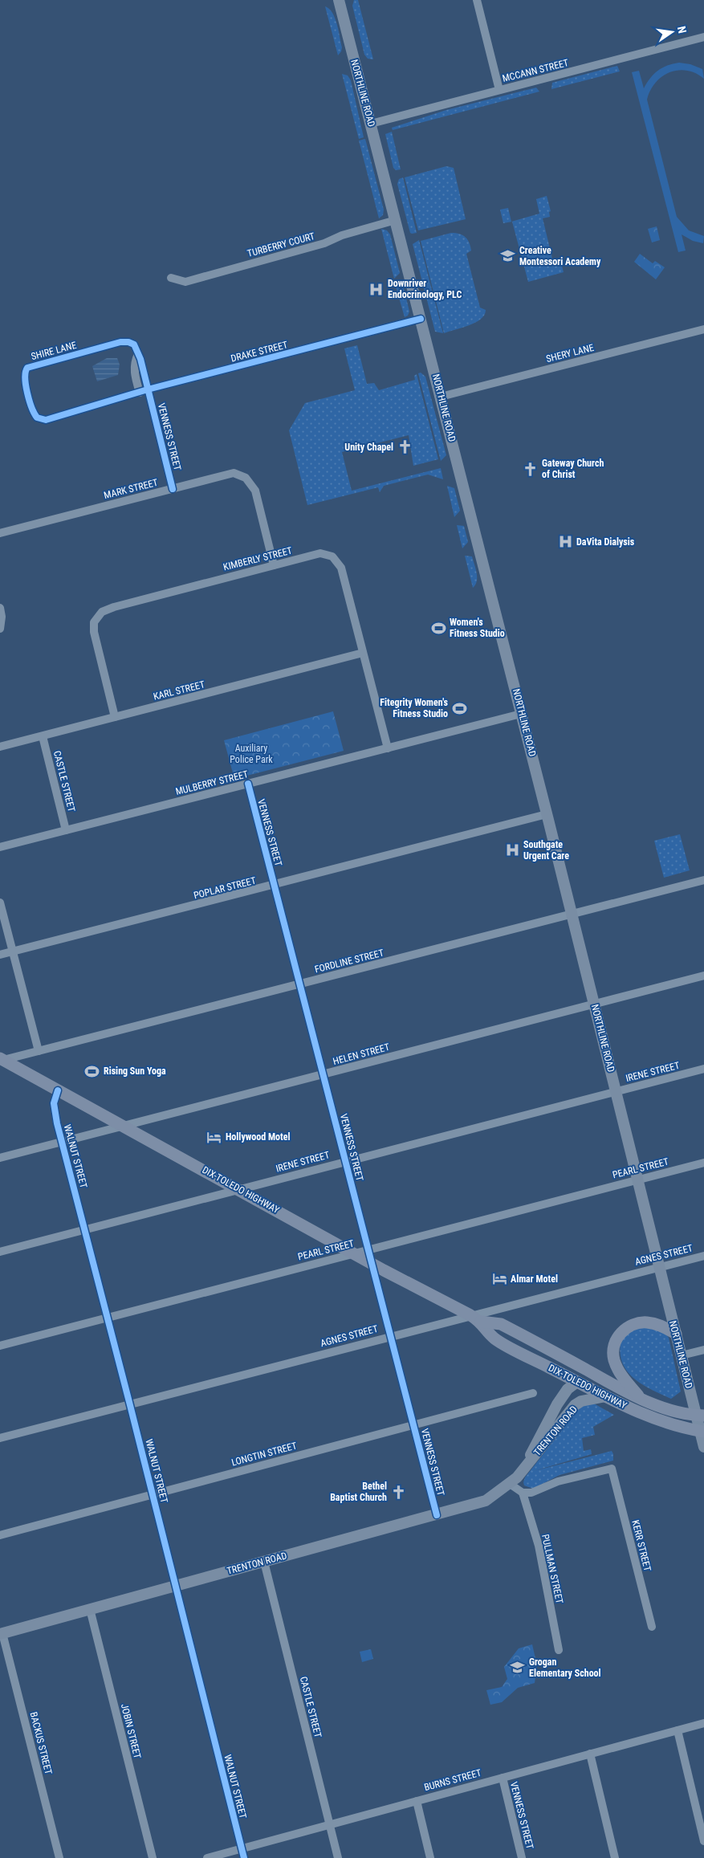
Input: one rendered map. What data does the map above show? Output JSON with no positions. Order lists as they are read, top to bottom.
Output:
{
  "streets": {
    "main road": ["NORTHLINE ROAD", "DIX-TOLEDO HIGHWAY", "TRENTON ROAD"],
    "street": [
      "MCCANN STREET",
      "TURBERRY COURT",
      "SHIRE LANE",
      "DRAKE STREET",
      "SHERY LANE",
      "VENNESS STREET",
      "MARK STREET",
      "KIMBERLY STREET",
      "KARL STREET",
      "CASTLE STREET",
      "MULBERRY STREET",
      "POPLAR STREET",
      "FORDLINE STREET",
      "HELEN STREET",
      "IRENE STREET",
      "WALNUT STREET",
      "PEARL STREET",
      "AGNES STREET",
      "LONGTIN STREET",
      "KERR STREET",
      "PULLMAN STREET",
      "JOBIN STREET",
      "BACKUS STREET",
      "BURNS STREET"
    ]
  },
  "crossings": [
    ["MCCANN STREET", "NORTHLINE ROAD"],
    ["NORTHLINE ROAD", "TURBERRY COURT"],
    ["NORTHLINE ROAD", "DRAKE STREET"],
    ["NORTHLINE ROAD", "SHERY LANE"],
    ["NORTHLINE ROAD", "MULBERRY STREET"],
    ["NORTHLINE ROAD", "POPLAR STREET"],
    ["NORTHLINE ROAD", "FORDLINE STREET"],
    ["NORTHLINE ROAD", "HELEN STREET"],
    ["NORTHLINE ROAD", "IRENE STREET"],
    ["NORTHLINE ROAD", "PEARL STREET"],
    ["NORTHLINE ROAD", "DIX-TOLEDO HIGHWAY"],
    ["NORTHLINE ROAD", "AGNES STREET"],
    ["SHIRE LANE", "DRAKE STREET"],
    ["SHIRE LANE", "VENNESS STREET"],
    ["DRAKE STREET", "VENNESS STREET"],
    ["VENNESS STREET", "MARK STREET"],
    ["VENNESS STREET", "MULBERRY STREET"],
    ["VENNESS STREET", "POPLAR STREET"],
    ["VENNESS STREET", "FORDLINE STREET"],
    ["VENNESS STREET", "HELEN STREET"],
    ["VENNESS STREET", "IRENE STREET"],
    ["VENNESS STREET", "PEARL STREET"],
    ["VENNESS STREET", "DIX-TOLEDO HIGHWAY"],
    ["VENNESS STREET", "AGNES STREET"],
    ["VENNESS STREET", "TRENTON ROAD"],
    ["VENNESS STREET", "LONGTIN STREET"],
    ["VENNESS STREET", "BURNS STREET"],
    ["MARK STREET", "KIMBERLY STREET"],
    ["KIMBERLY STREET", "KARL STREET"],
    ["KIMBERLY STREET", "MULBERRY STREET"],
    ["KARL STREET", "CASTLE STREET"],
    ["CASTLE STREET", "MULBERRY STREET"],
    ["CASTLE STREET", "TRENTON ROAD"],
    ["CASTLE STREET", "BURNS STREET"],
    ["FORDLINE STREET", "DIX-TOLEDO HIGHWAY"],
    ["HELEN STREET", "WALNUT STREET"],
    ["HELEN STREET", "DIX-TOLEDO HIGHWAY"],
    ["IRENE STREET", "WALNUT STREET"],
    ["IRENE STREET", "DIX-TOLEDO HIGHWAY"],
    ["WALNUT STREET", "PEARL STREET"],
    ["WALNUT STREET", "DIX-TOLEDO HIGHWAY"],
    ["WALNUT STREET", "AGNES STREET"],
    ["WALNUT STREET", "TRENTON ROAD"],
    ["WALNUT STREET", "LONGTIN STREET"],
    ["WALNUT STREET", "BURNS STREET"],
    ["PEARL STREET", "DIX-TOLEDO HIGHWAY"],
    ["DIX-TOLEDO HIGHWAY", "AGNES STREET"],
    ["DIX-TOLEDO HIGHWAY", "TRENTON ROAD"],
    ["TRENTON ROAD", "JOBIN STREET"],
    ["TRENTON ROAD", "BACKUS STREET"],
    ["KERR STREET", "PULLMAN STREET"]
  ],
  "parks": ["Auxiliary Police Park"],
  "places": {
    "school or university": ["Creative Montessori Academy", "Grogan Elementary School"],
    "hospital": ["Downriver Endocrinology, PLC", "DaVita Dialysis", "Southgate Urgent Care"],
    "church": ["Unity Chapel", "Gateway Church of Christ", "Bethel Baptist Church"],
    "sports": ["Women's Fitness Studio", "Fitegrity Women's Fitness Studio", "Rising Sun Yoga"],
    "hotel": ["Hollywood Motel", "Almar Motel"]
  },
  "north": "right"
}
